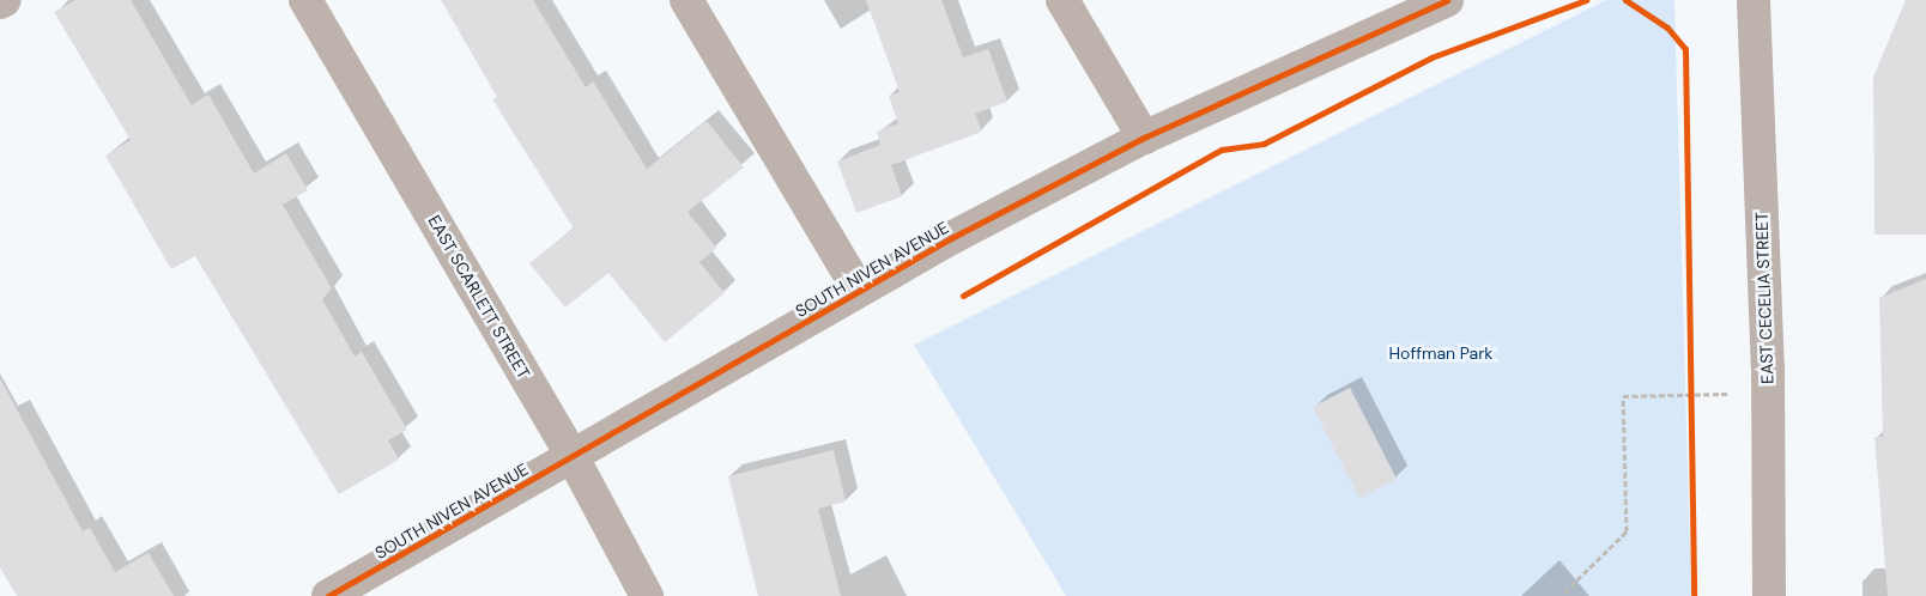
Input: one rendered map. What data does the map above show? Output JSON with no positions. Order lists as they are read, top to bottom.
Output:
{
  "streets": {
    "street": ["SOUTH NIVEN AVENUE", "EAST SCARLETT STREET", "EAST CECELIA STREET"]
  },
  "crossings": [
    ["SOUTH NIVEN AVENUE", "EAST SCARLETT STREET"]
  ],
  "parks": ["Hoffman Park"]
}
